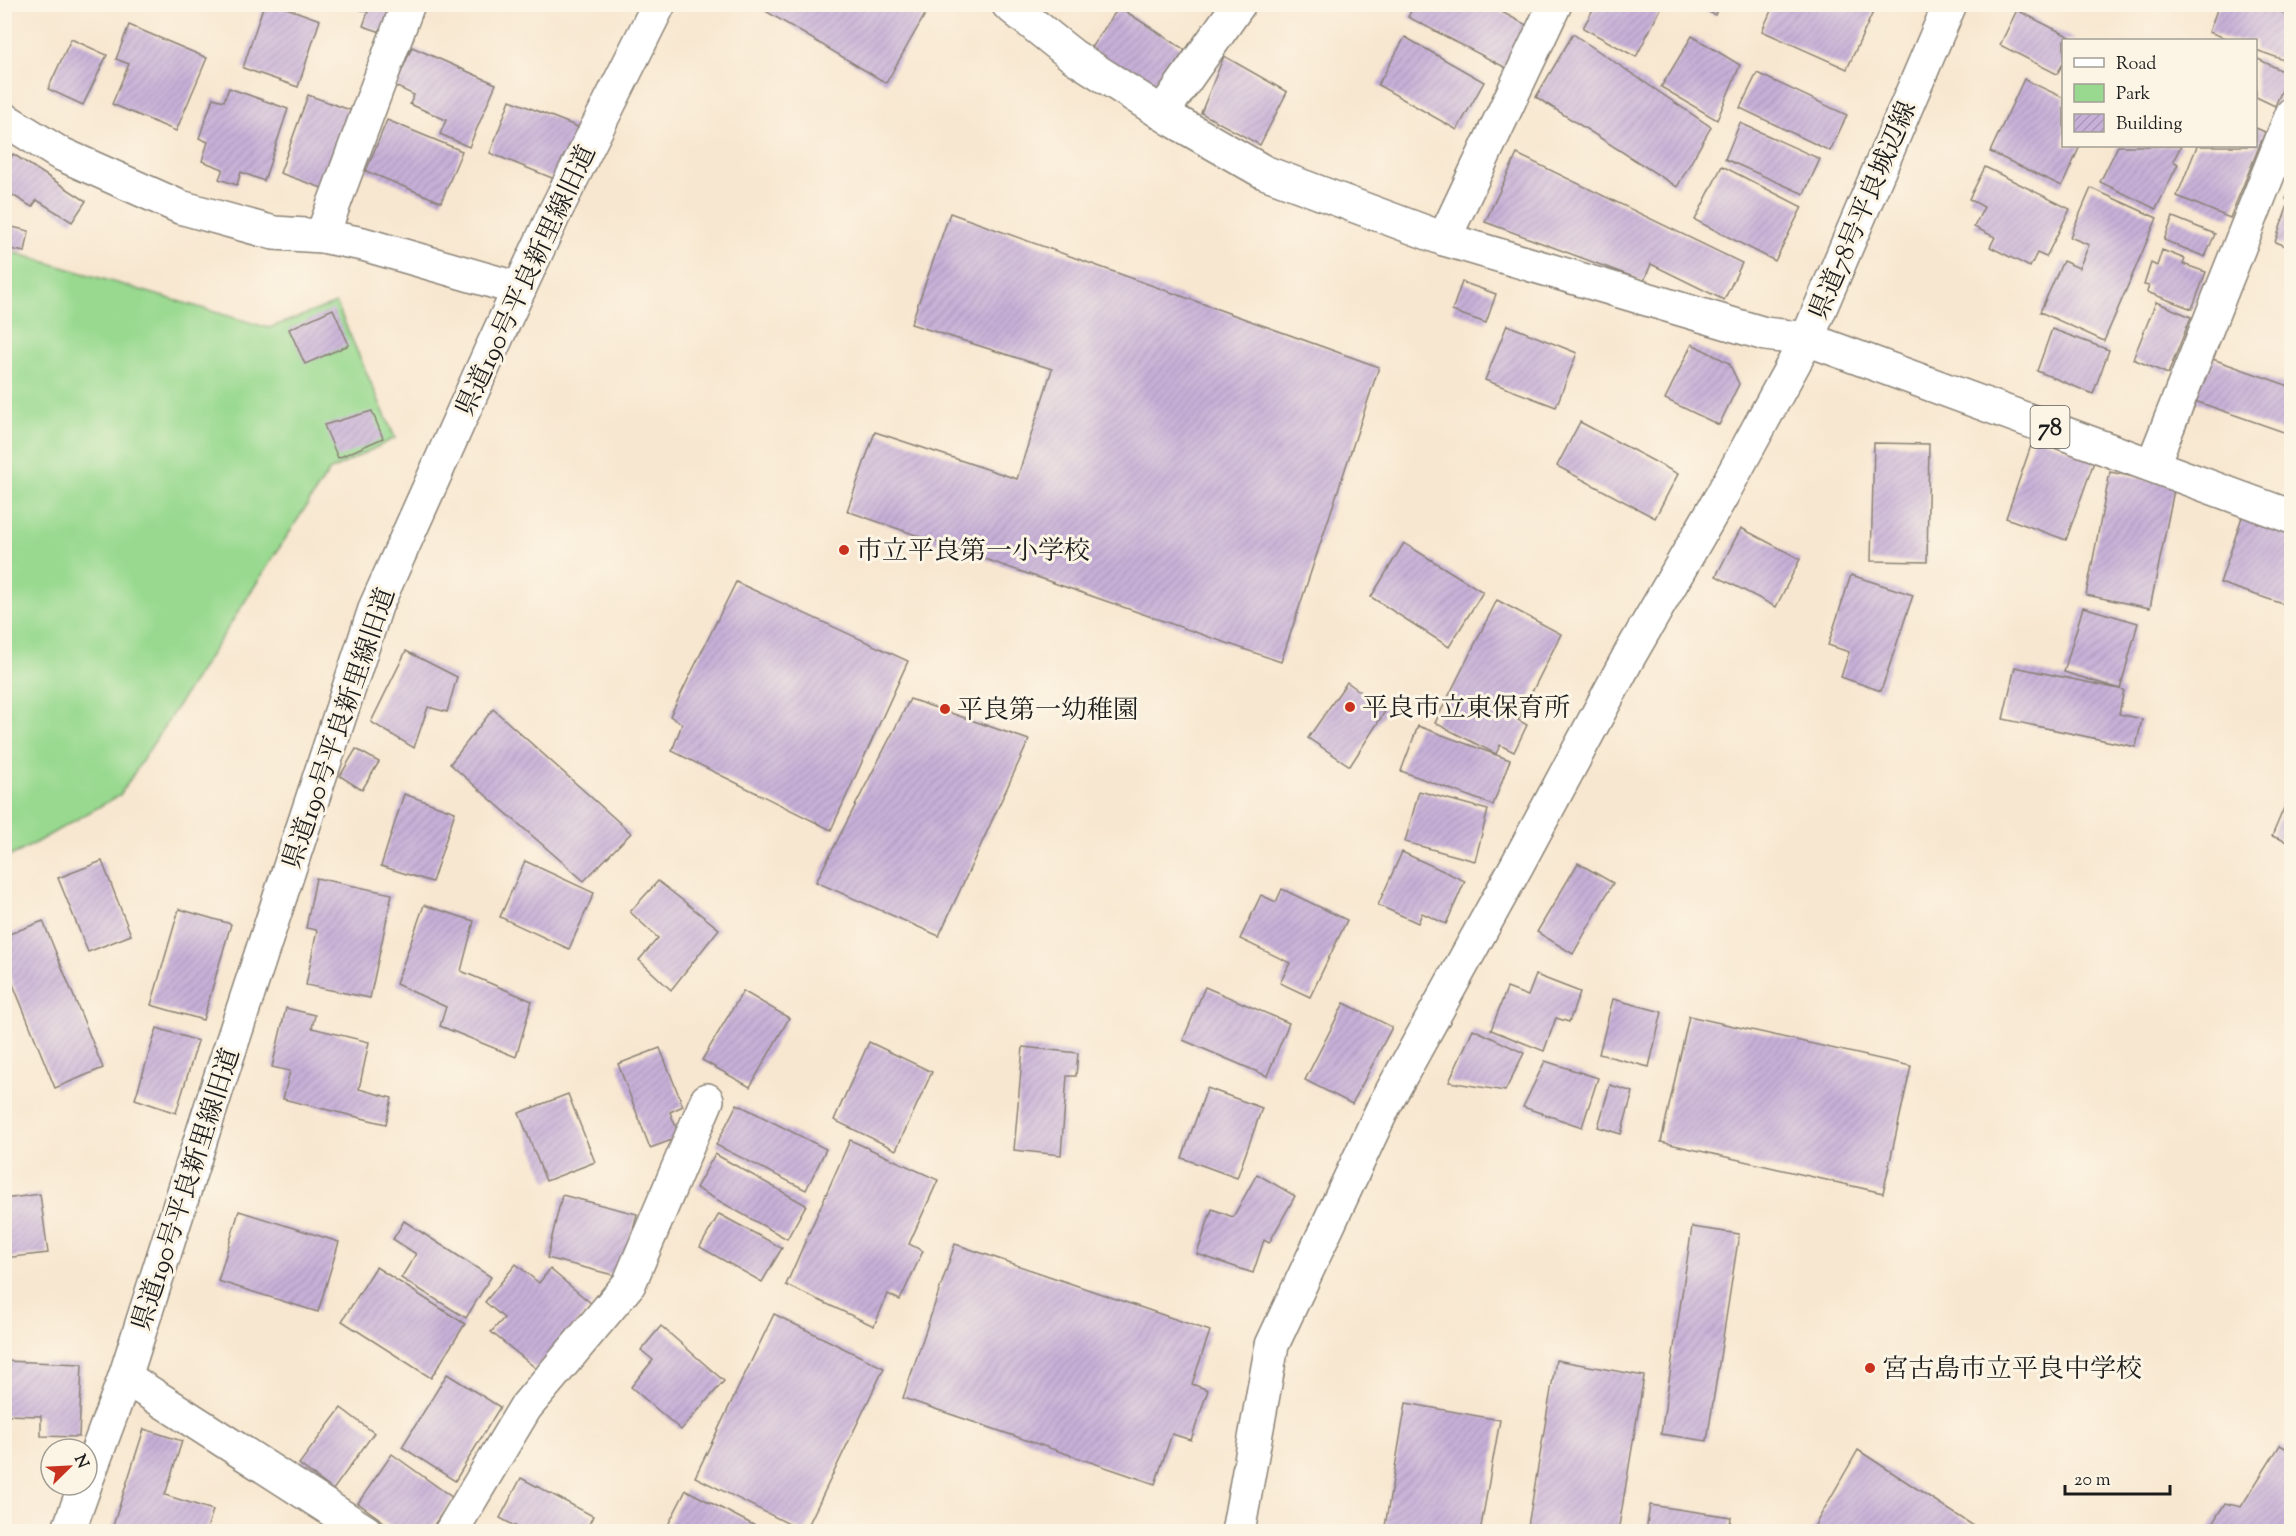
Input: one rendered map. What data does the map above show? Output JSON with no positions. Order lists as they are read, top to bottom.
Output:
{
  "streets": {
    "street": ["県道78号平良城辺線", "県道190号平良新里線旧道", "78"]
  },
  "places": [
    "市立平良第一小学校",
    "平良市立東保育所",
    "平良第一幼稚園",
    "宮古島市立平良中学校"
  ],
  "legend": ["Road", "Park", "Building"],
  "scale_bar": "20 m",
  "north": "top right"
}
